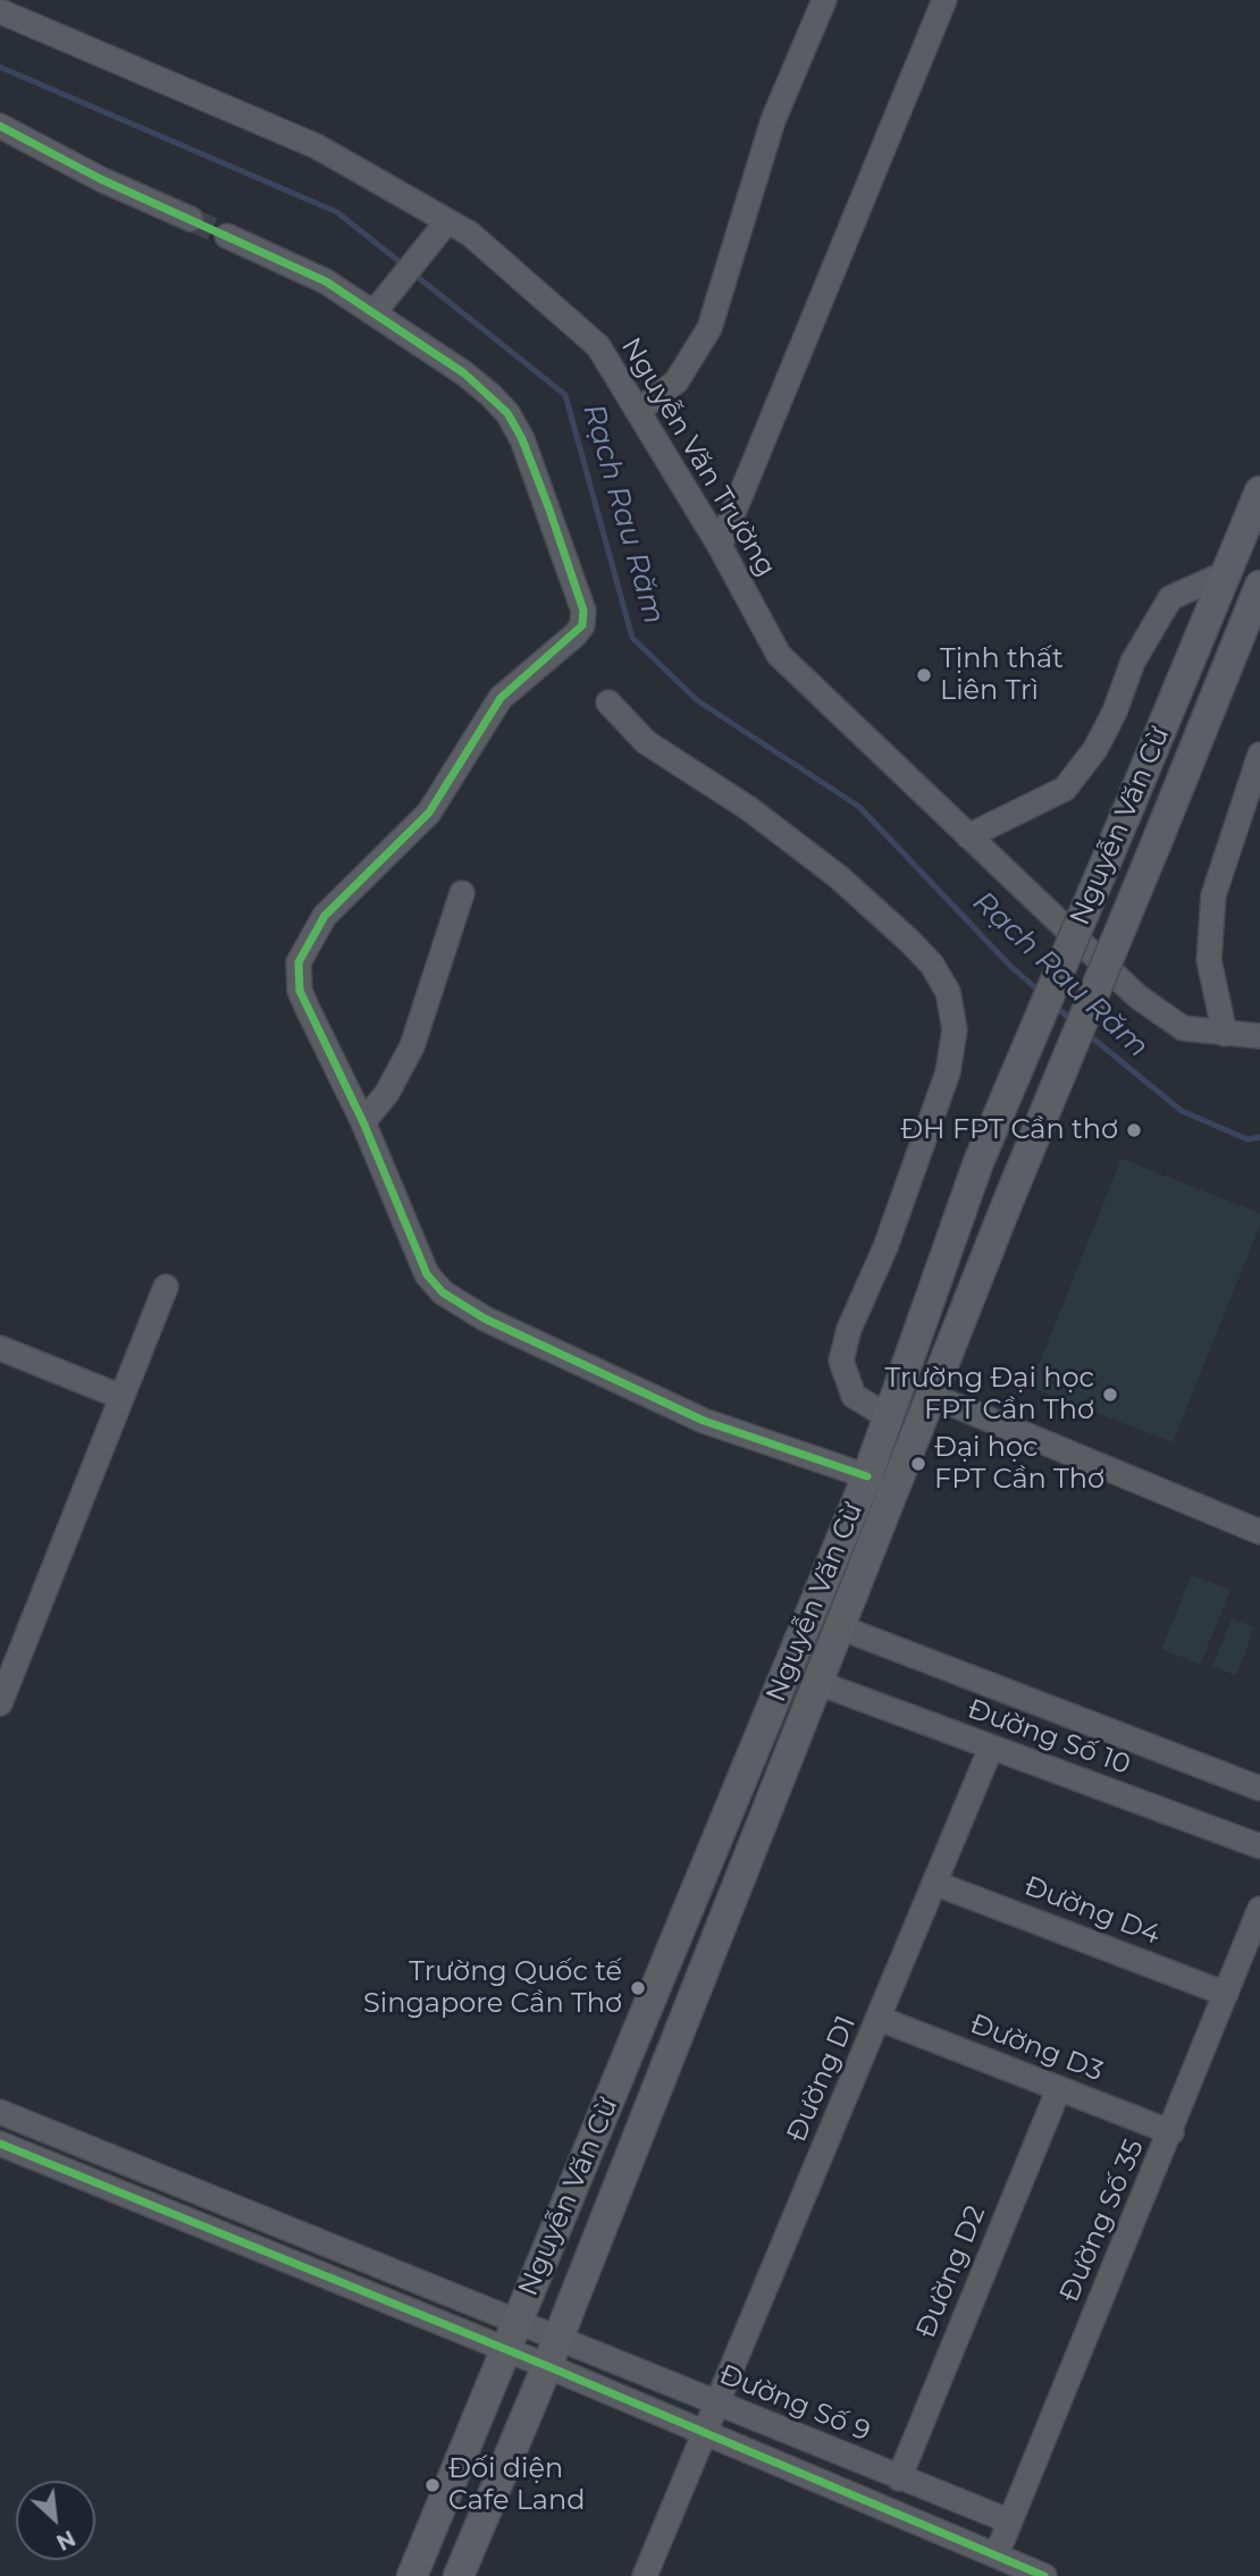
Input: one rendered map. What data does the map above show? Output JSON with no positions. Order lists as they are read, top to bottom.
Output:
{
  "streets": {
    "main road": ["Nguyễn Văn Cừ"],
    "street": [
      "Nguyễn Văn Trường",
      "Đường Số 10",
      "Đường D4",
      "Đường D3",
      "Đường D1",
      "Đường Số 35",
      "Đường D2",
      "Đường Số 9"
    ]
  },
  "crossings": [
    ["Nguyễn Văn Cừ", "Đường Số 10"],
    ["Nguyễn Văn Cừ", "Đường Số 9"],
    ["Đường Số 10", "Đường D1"],
    ["Đường D4", "Đường D1"],
    ["Đường D4", "Đường Số 35"],
    ["Đường D3", "Đường D1"],
    ["Đường D3", "Đường Số 35"],
    ["Đường D3", "Đường D2"],
    ["Đường D1", "Đường Số 9"],
    ["Đường Số 35", "Đường Số 9"],
    ["Đường D2", "Đường Số 9"]
  ],
  "water": ["Rạch Rau Răm"],
  "places": [
    "Tịnh thất Liên Trì",
    "ĐH FPT Cần thơ",
    "Trường Đại học FPT Cần Thơ",
    "Đại học FPT Cần Thơ",
    "Trường Quốc tế Singapore Cần Thơ",
    "Đối diện Cafe Land"
  ],
  "north": "bottom right"
}
